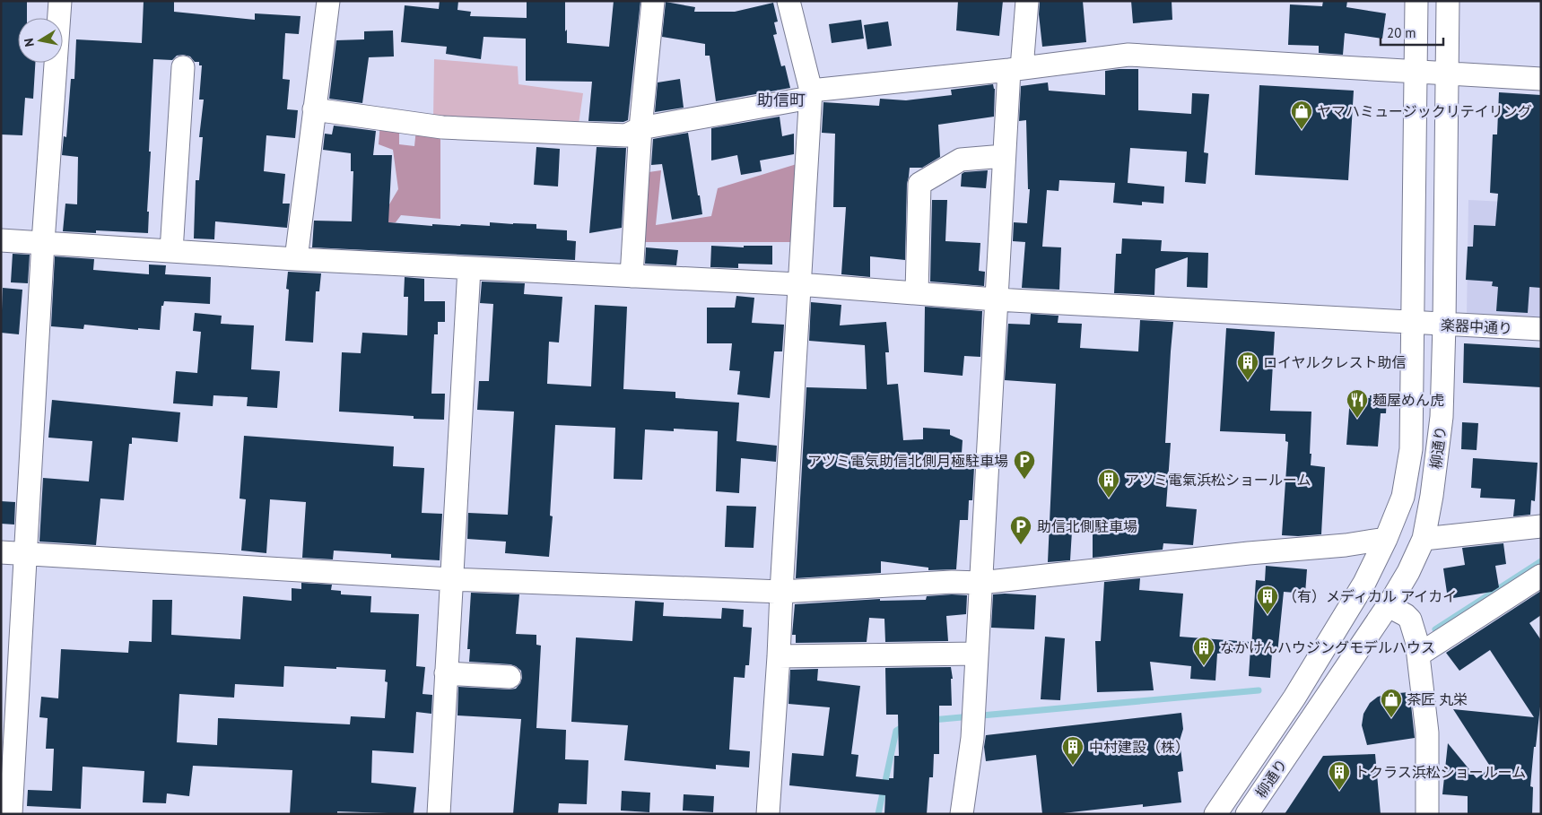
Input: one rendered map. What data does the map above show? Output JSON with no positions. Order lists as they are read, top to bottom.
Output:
{
  "streets": {
    "street": ["楽器中通り", "柳通り"]
  },
  "crossings": [
    ["楽器中通り", "柳通り"]
  ],
  "districts": ["助信町"],
  "places": {
    "shop": ["ヤマハミュージックリテイリング", "茶匠 丸栄"],
    "building": [
      "ロイヤルクレスト助信",
      "アツミ電氣浜松ショールーム",
      "（有）メディカル アイカイ",
      "なかけんハウジングモデルハウス",
      "中村建設（株）",
      "トクラス浜松ショールーム"
    ],
    "restaurant": ["麺屋めん虎"],
    "parking": ["アツミ電気助信北側月極駐車場", "助信北側駐車場"]
  },
  "scale_bar": "20 m",
  "north": "left"
}
